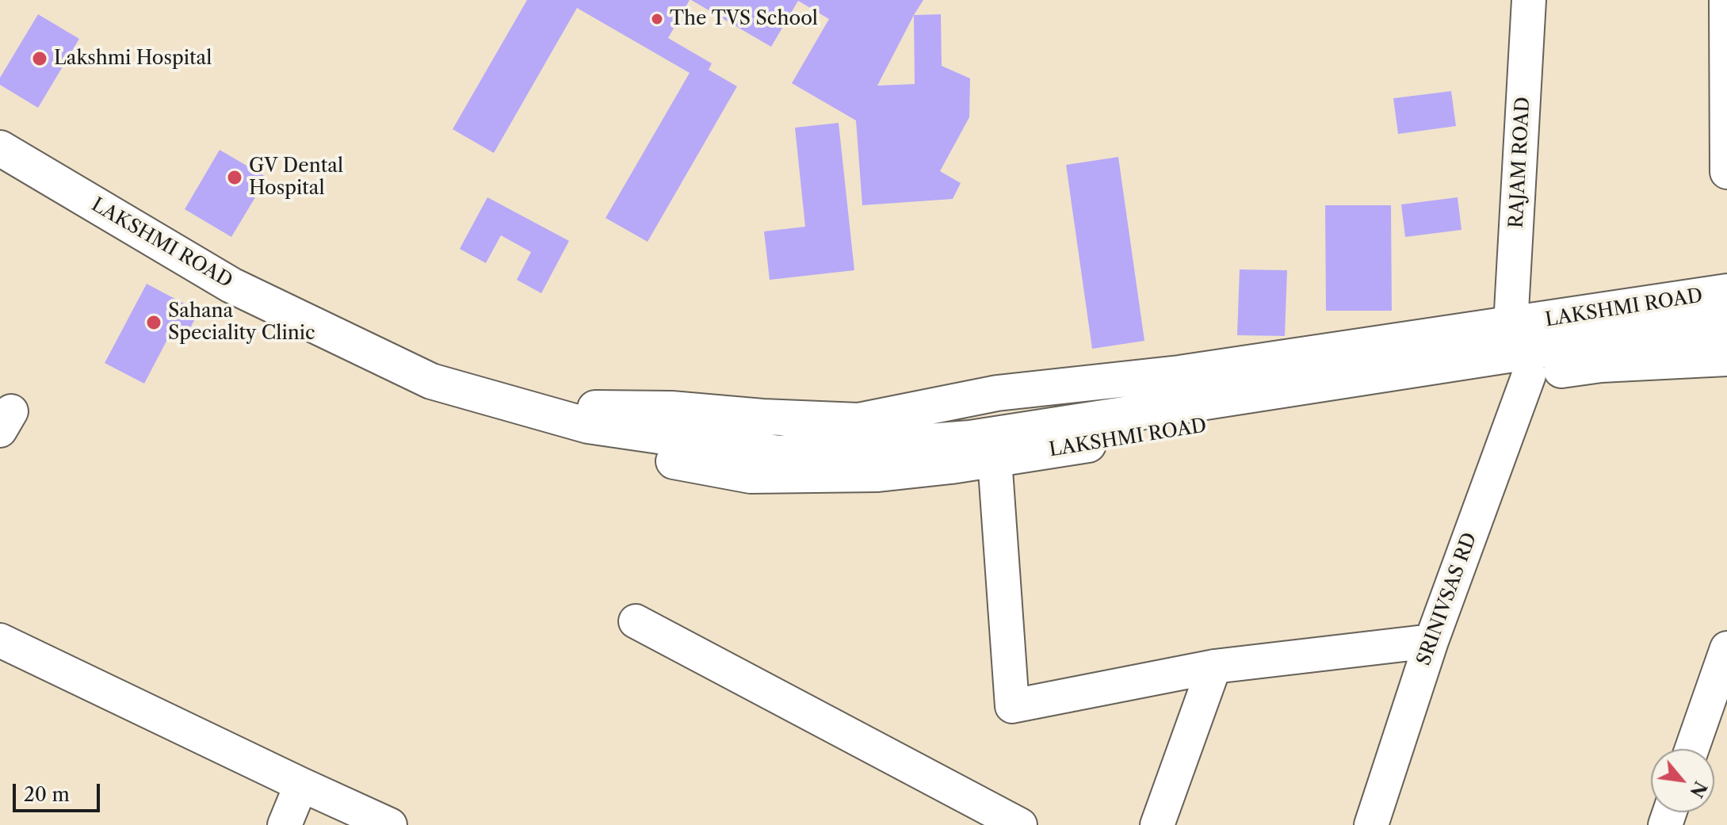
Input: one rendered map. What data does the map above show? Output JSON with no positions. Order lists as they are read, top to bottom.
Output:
{
  "streets": {
    "street": ["RAJAM ROAD", "LAKSHMI ROAD", "SRINIVSAS RD"]
  },
  "crossings": [
    ["RAJAM ROAD", "LAKSHMI ROAD"],
    ["LAKSHMI ROAD", "SRINIVSAS RD"]
  ],
  "places": [
    "The TVS School",
    "Lakshmi Hospital",
    "GV Dental Hospital",
    "Sahana Speciality Clinic"
  ],
  "scale_bar": "20 m",
  "north": "bottom right"
}
